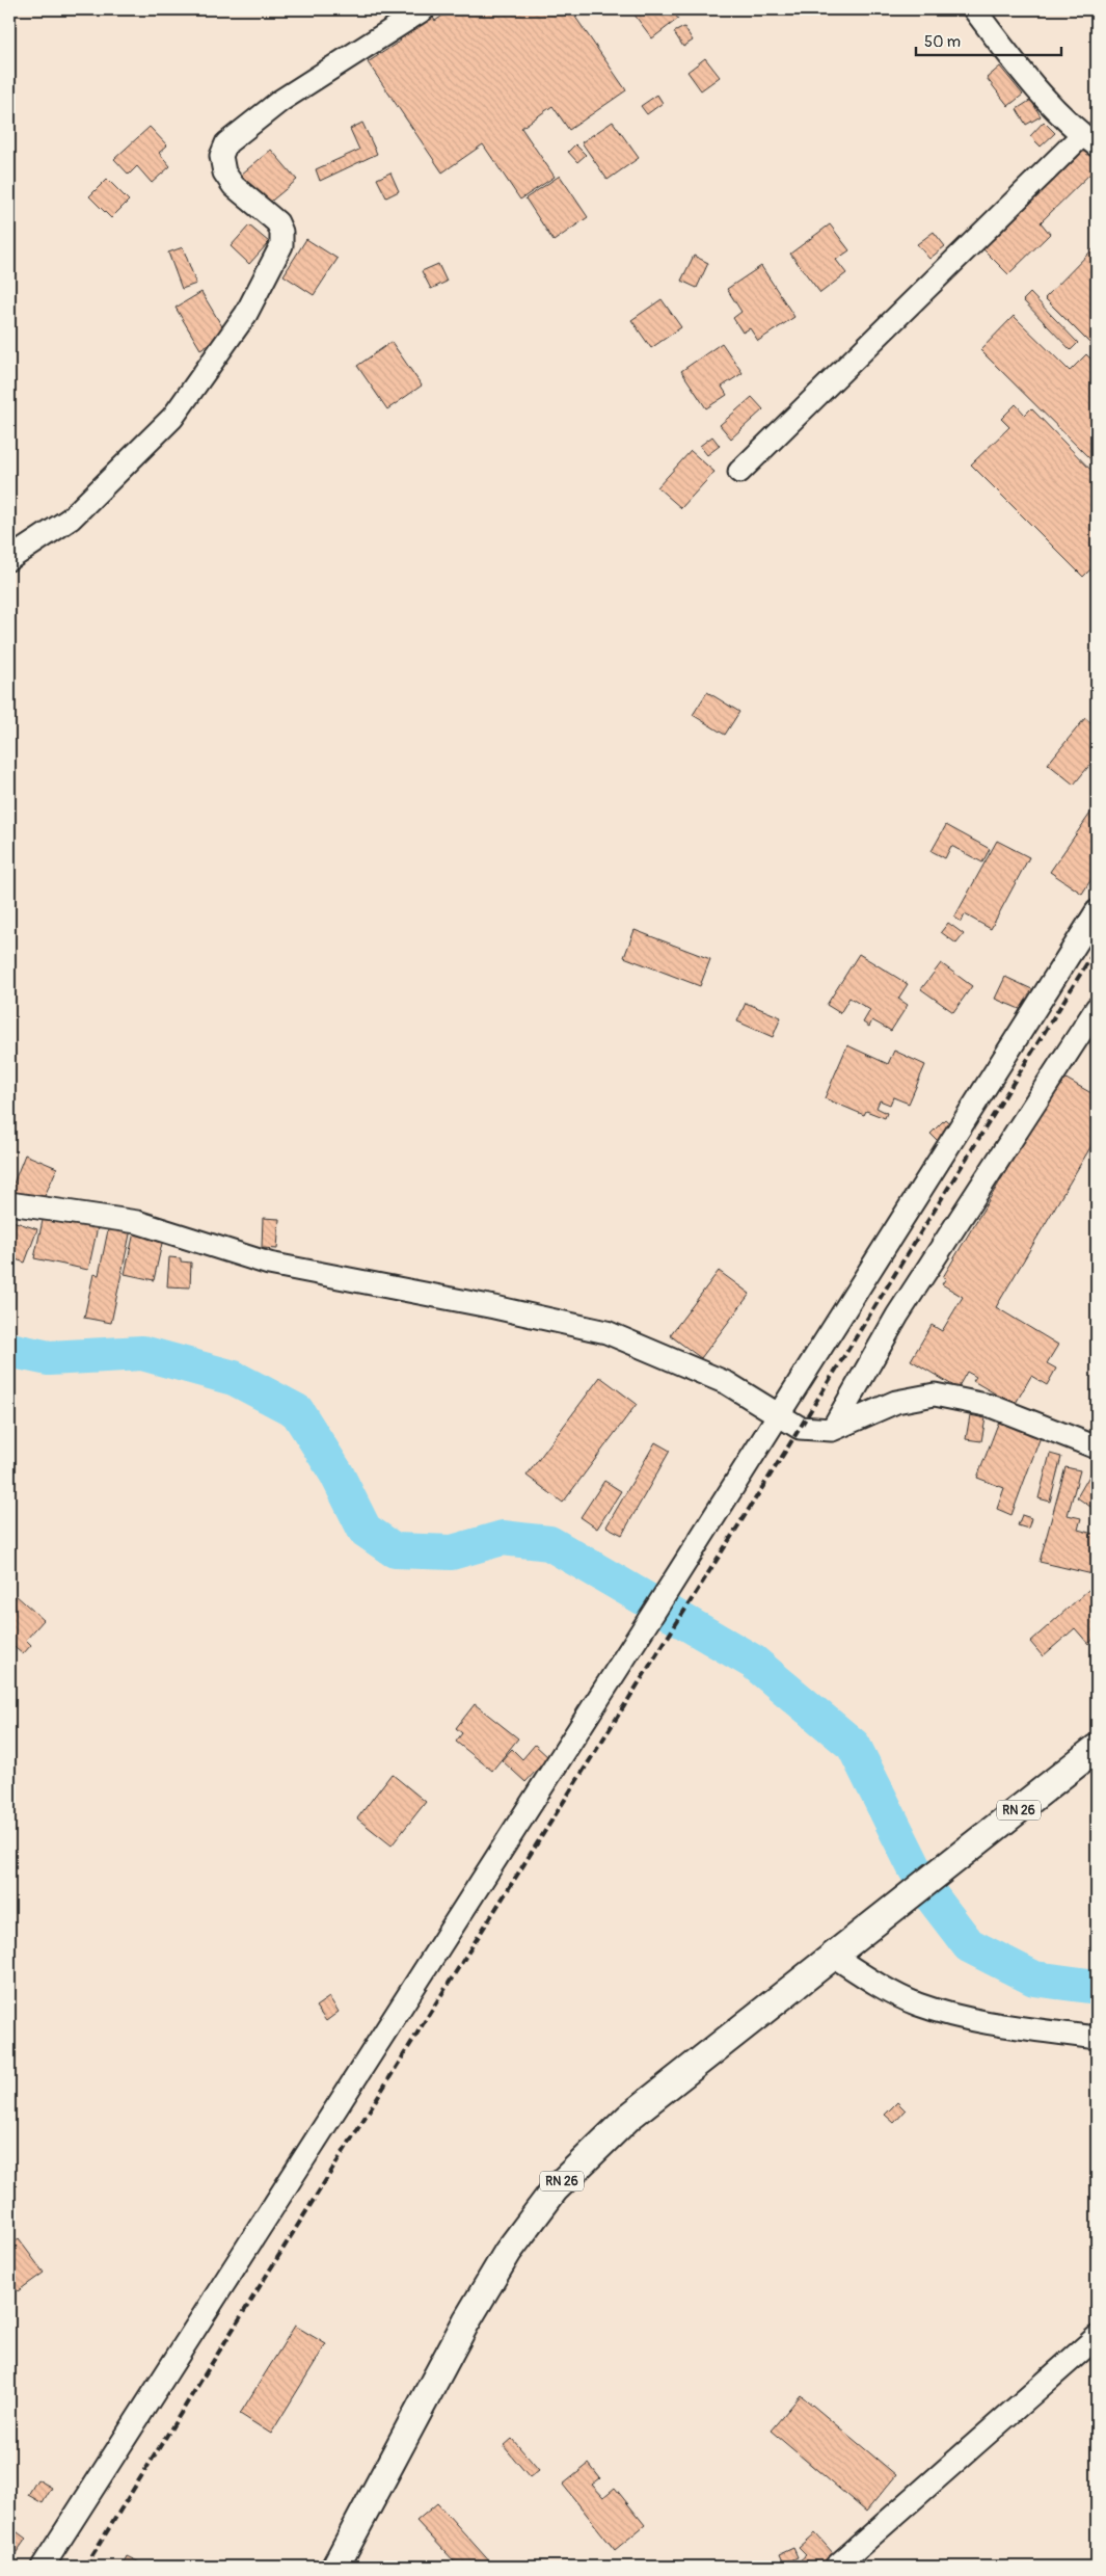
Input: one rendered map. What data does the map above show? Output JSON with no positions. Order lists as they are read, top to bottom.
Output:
{
  "streets": {
    "main road": ["RN 26"]
  },
  "scale_bar": "50 m"
}
